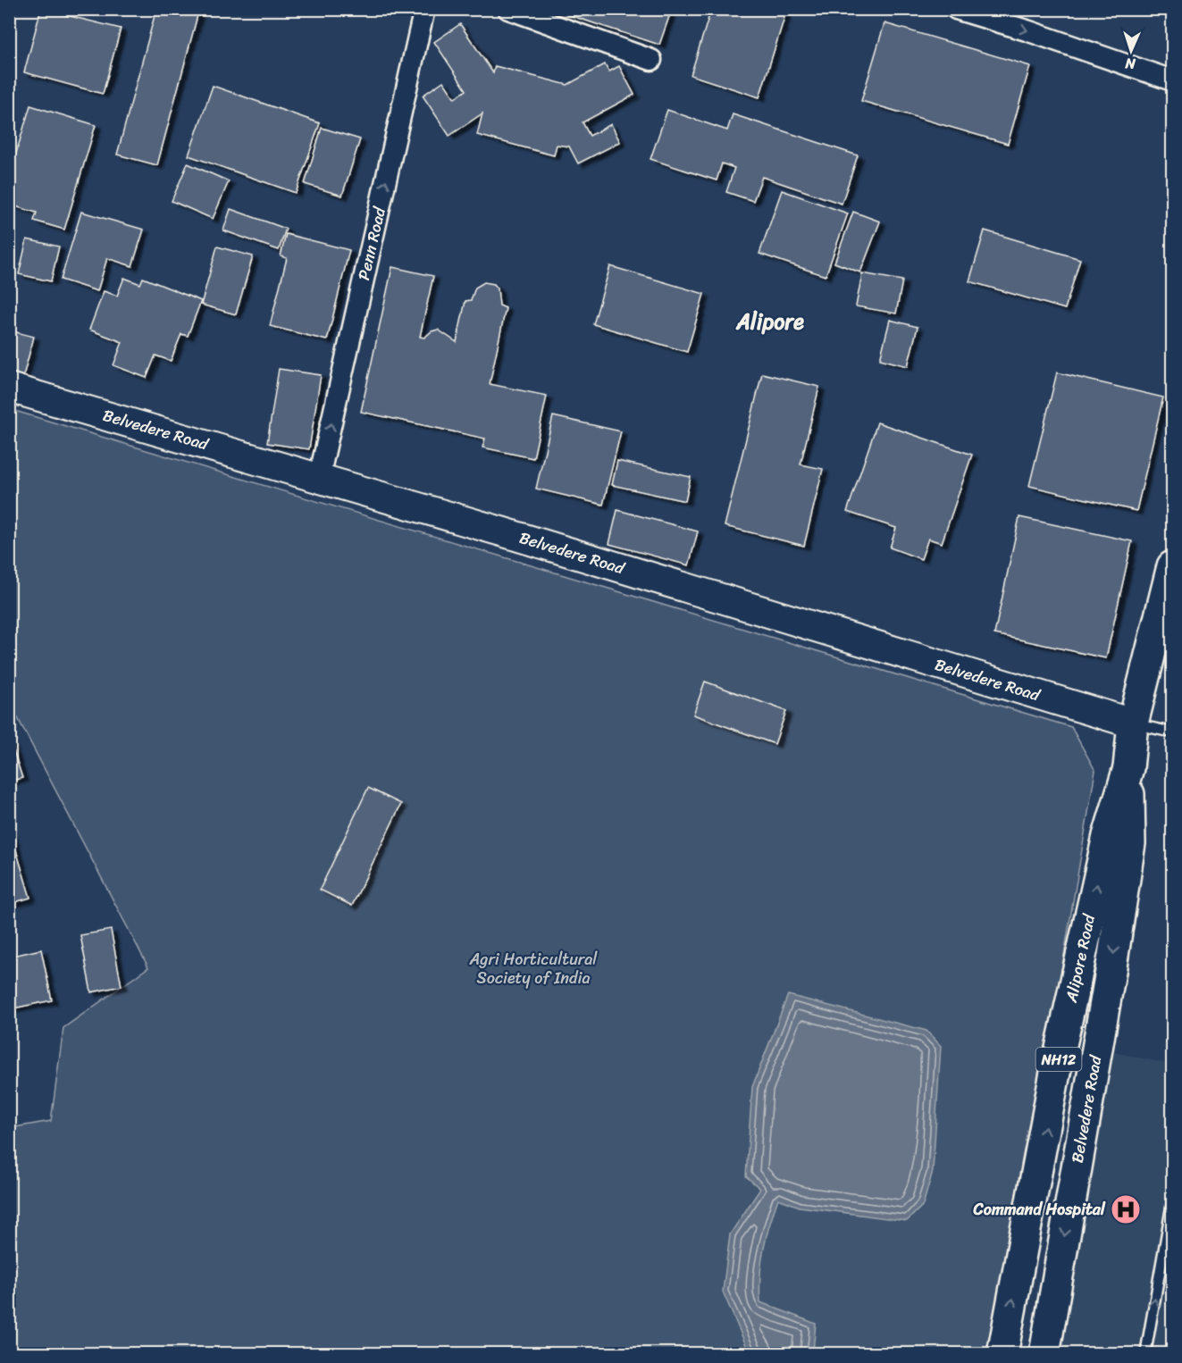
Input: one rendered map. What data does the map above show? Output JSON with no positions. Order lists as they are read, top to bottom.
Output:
{
  "streets": {
    "highway": ["Belvedere Road", "Alipore Road", "NH12"],
    "street": ["Penn Road"]
  },
  "crossings": [
    ["Penn Road", "Belvedere Road"],
    ["Belvedere Road", "Alipore Road"]
  ],
  "one_way": ["Penn Road", "Alipore Road"],
  "districts": ["Alipore"],
  "parks": ["Agri Horticultural Society of India"],
  "places": {
    "hospital": ["Command Hospital"]
  },
  "north": "bottom"
}
